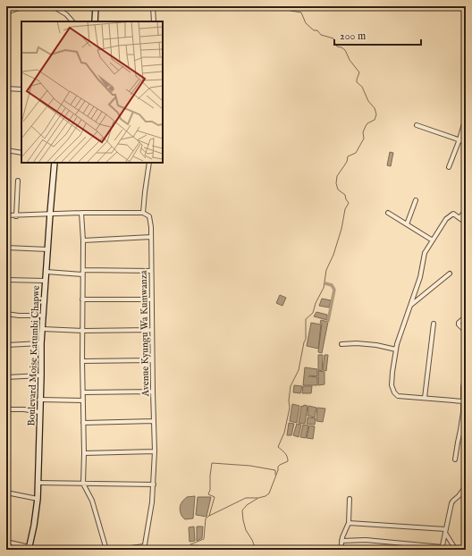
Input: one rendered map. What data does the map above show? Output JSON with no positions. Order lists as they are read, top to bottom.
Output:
{
  "streets": {
    "street": ["Avenue Kyungu Wa Kumwanza", "Boulevard Moise Katumbi Chapwe"]
  },
  "scale_bar": "200 m"
}
